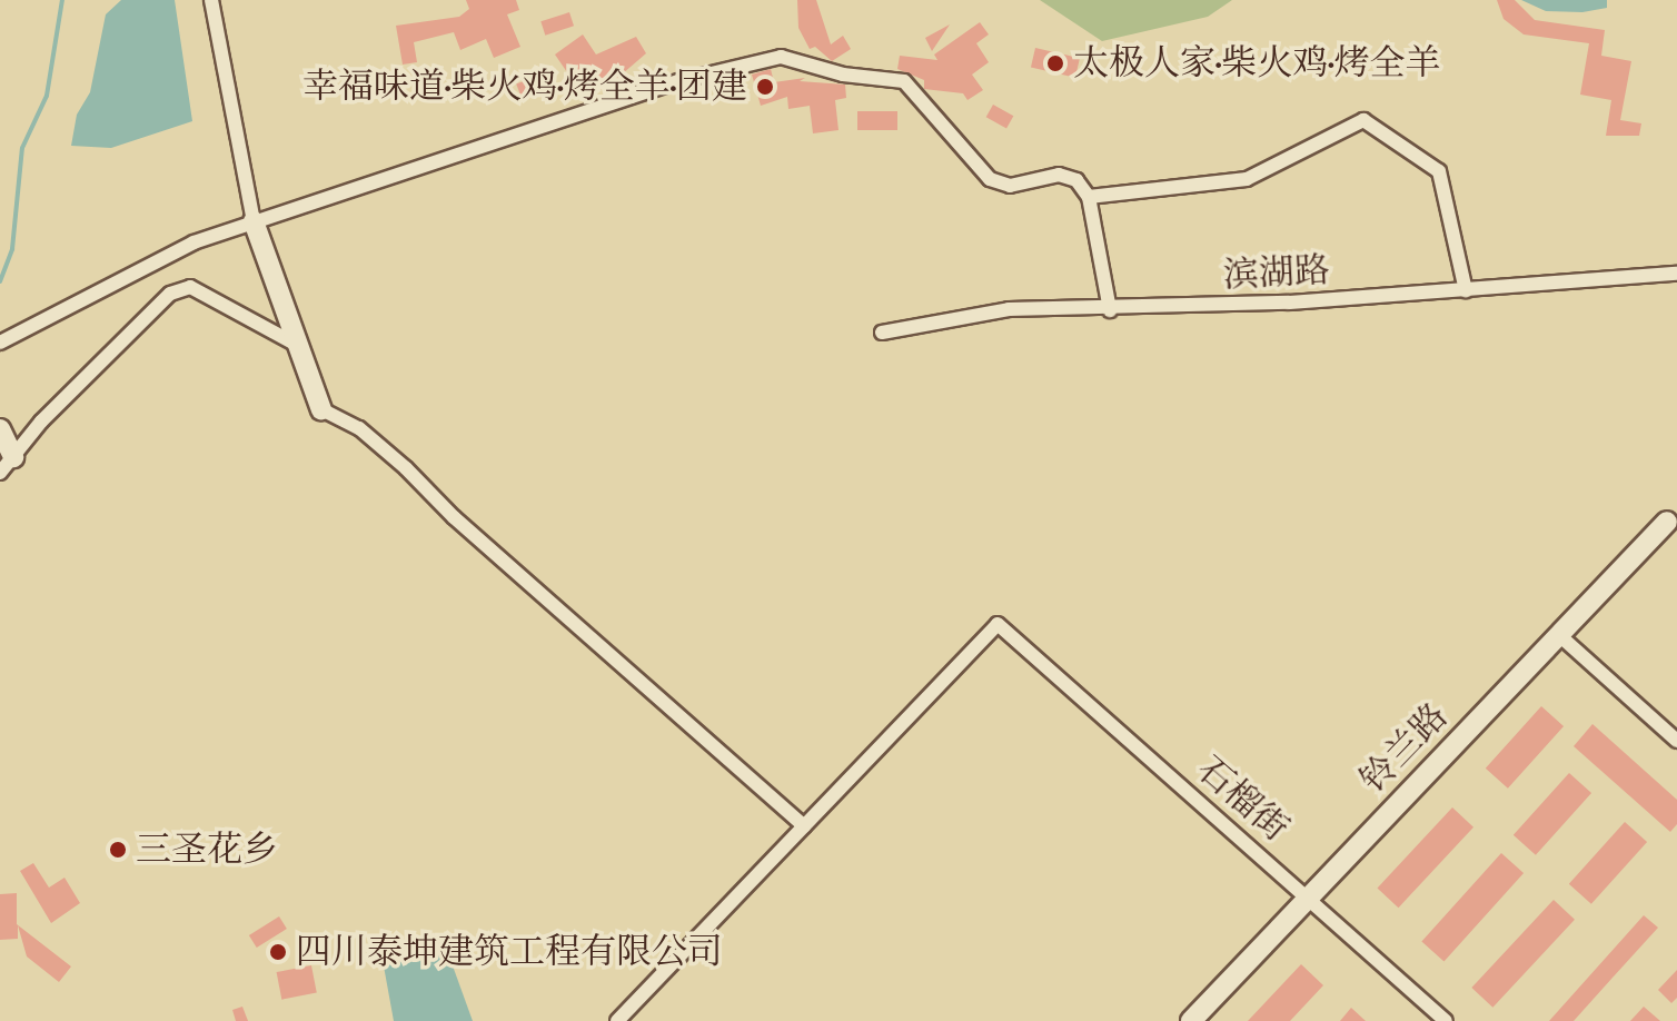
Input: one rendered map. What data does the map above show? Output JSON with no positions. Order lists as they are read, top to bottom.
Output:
{
  "streets": {
    "street": ["滨湖路", "铃兰路", "石榴街"]
  },
  "crossings": [
    ["铃兰路", "石榴街"]
  ],
  "places": [
    "太极人家·柴火鸡·烤全羊",
    "幸福味道·柴火鸡·烤全羊·团建",
    "三圣花乡",
    "四川泰坤建筑工程有限公司"
  ]
}
